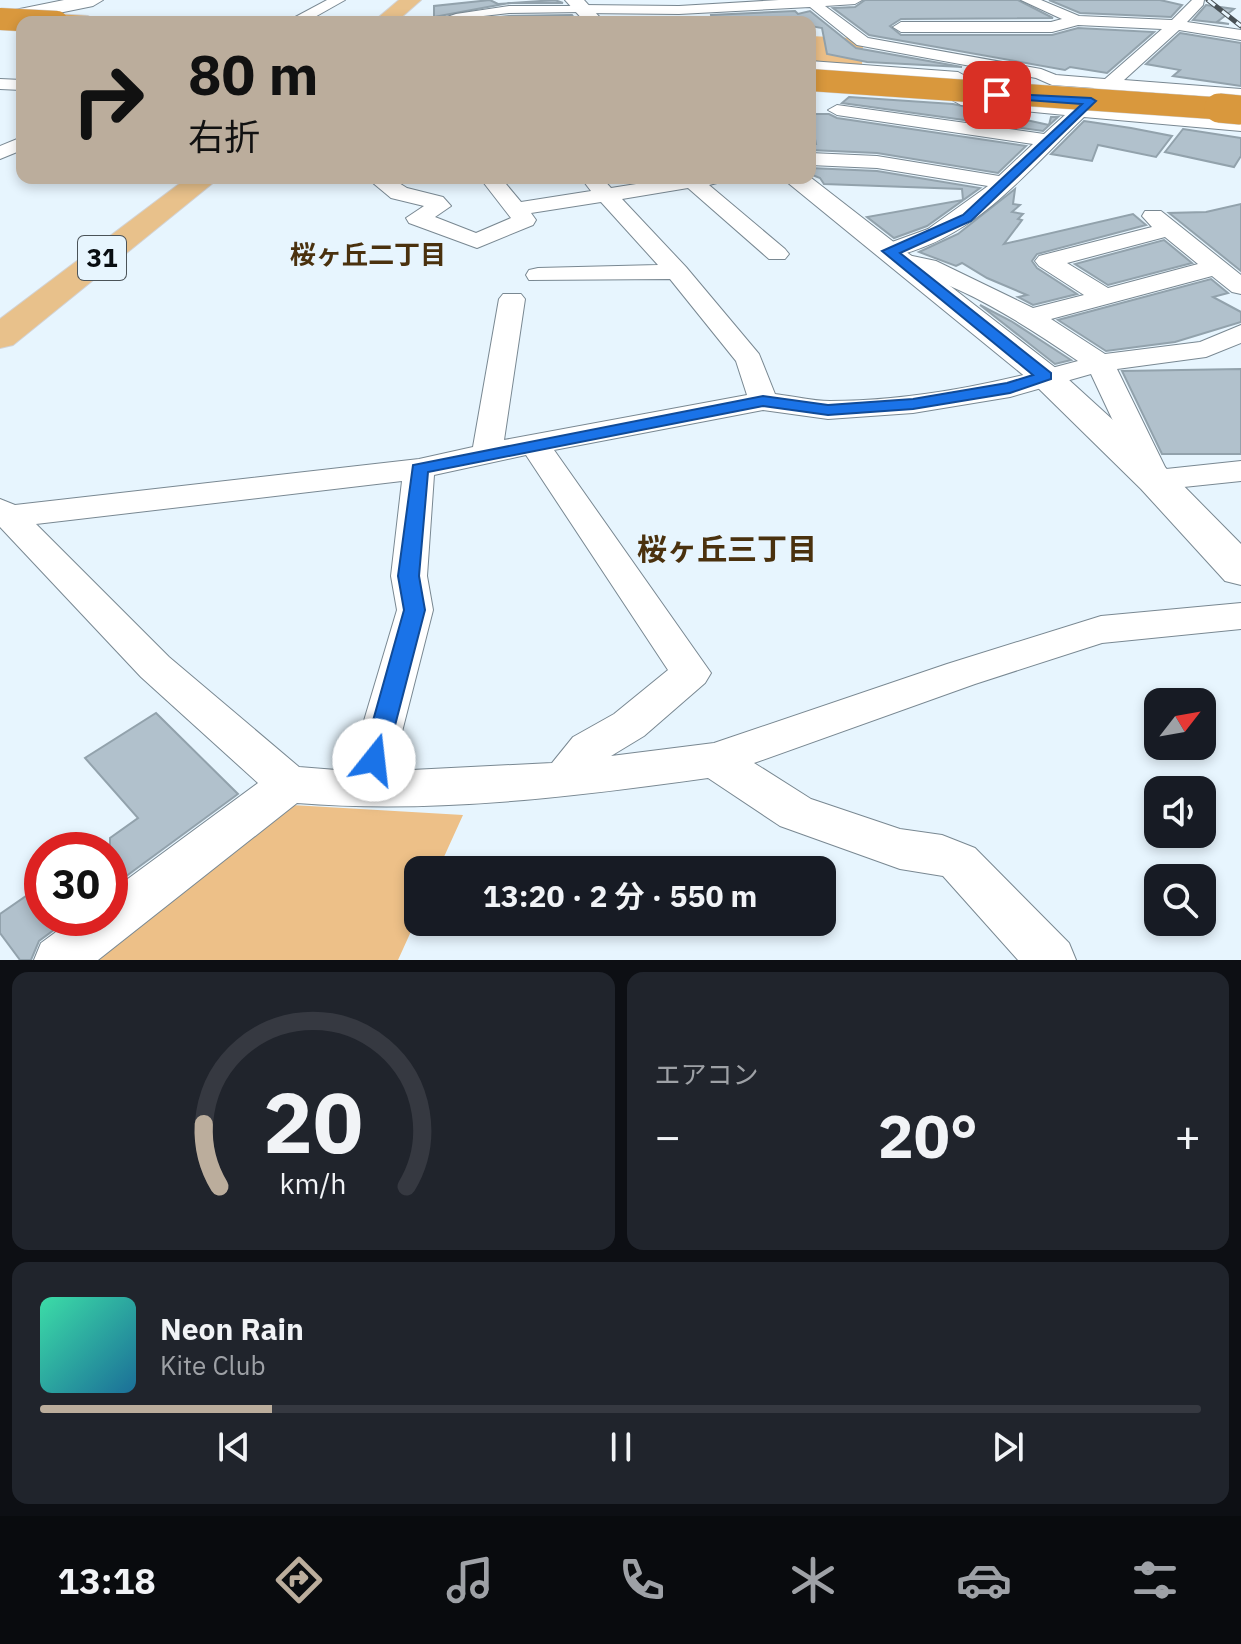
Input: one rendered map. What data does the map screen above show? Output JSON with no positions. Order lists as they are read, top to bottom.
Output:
{
  "streets": {
    "main road": ["31"]
  },
  "districts": ["桜ヶ丘二丁目", "桜ヶ丘三丁目"],
  "north": "top right",
  "page": {
    "turn": ["80 m", "右折"],
    "limit": "30",
    "trip": "13:20 · 2 分 · 550 m",
    "tile": "エアコン",
    "heat": ["−", "20°", "+"],
    "song": ["Neon Rain", "Kite Club"],
    "tabs": "13:18",
    "gauge": ["20", "km/h"]
  }
}
